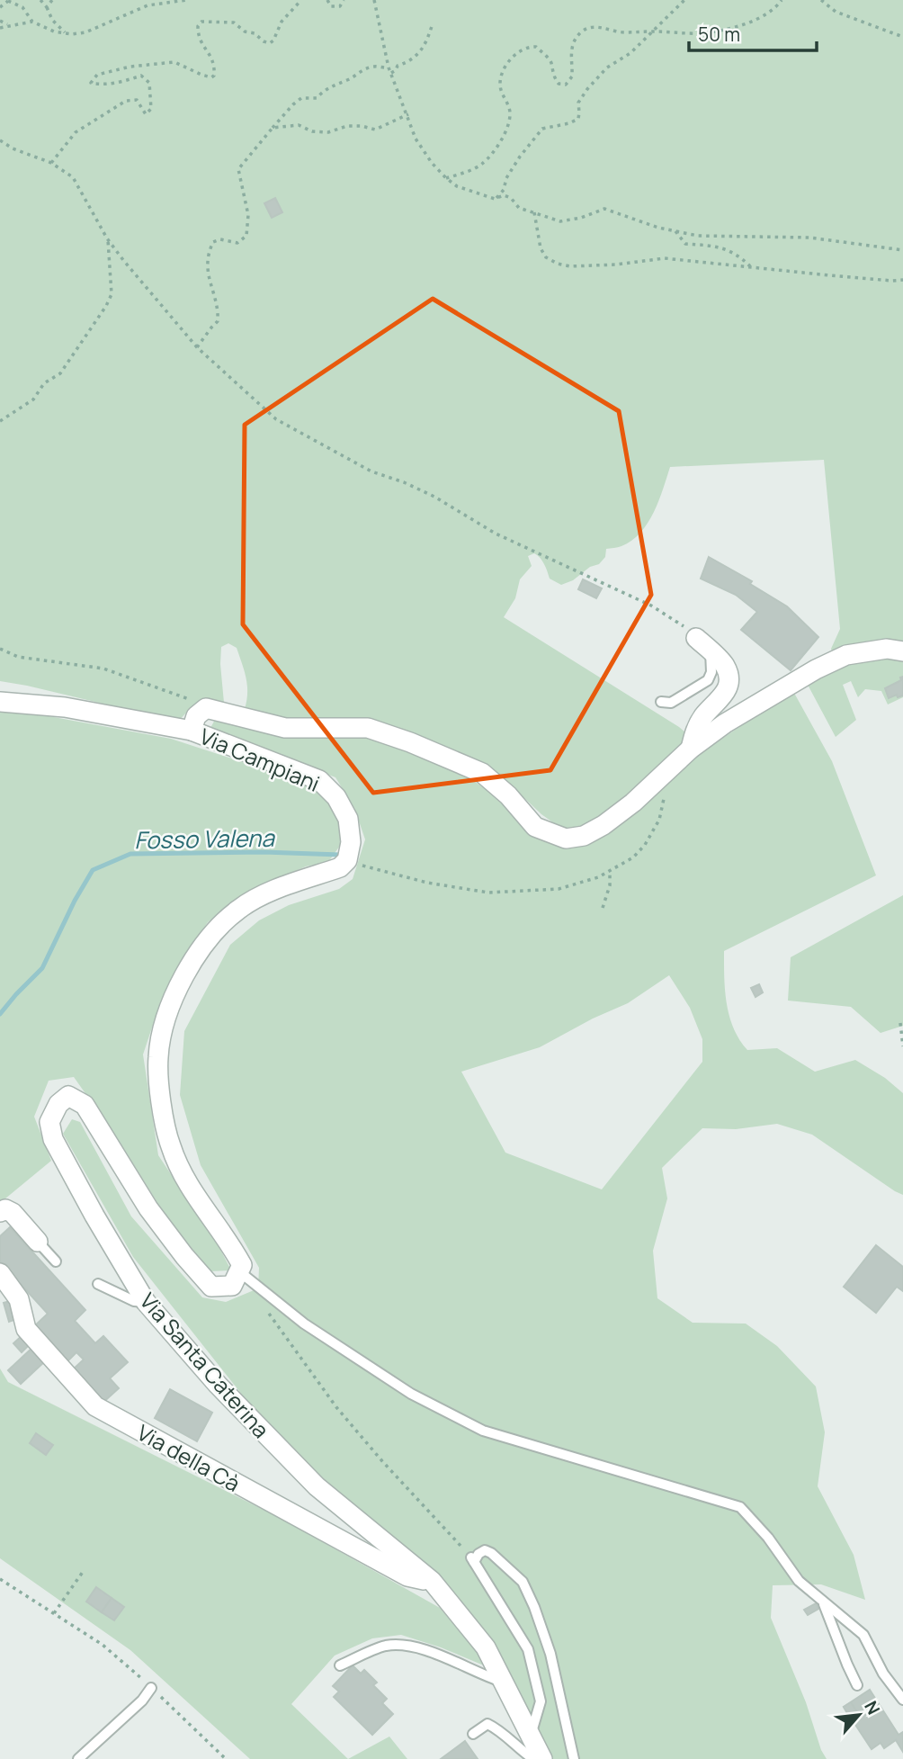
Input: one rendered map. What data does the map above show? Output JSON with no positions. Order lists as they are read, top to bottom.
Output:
{
  "streets": {
    "street": ["Via Campiani", "Via Santa Caterina", "Via della Cà"]
  },
  "crossings": [
    ["Via Santa Caterina", "Via della Cà"]
  ],
  "water": ["Fosso Valena"],
  "scale_bar": "50 m",
  "north": "top right"
}
